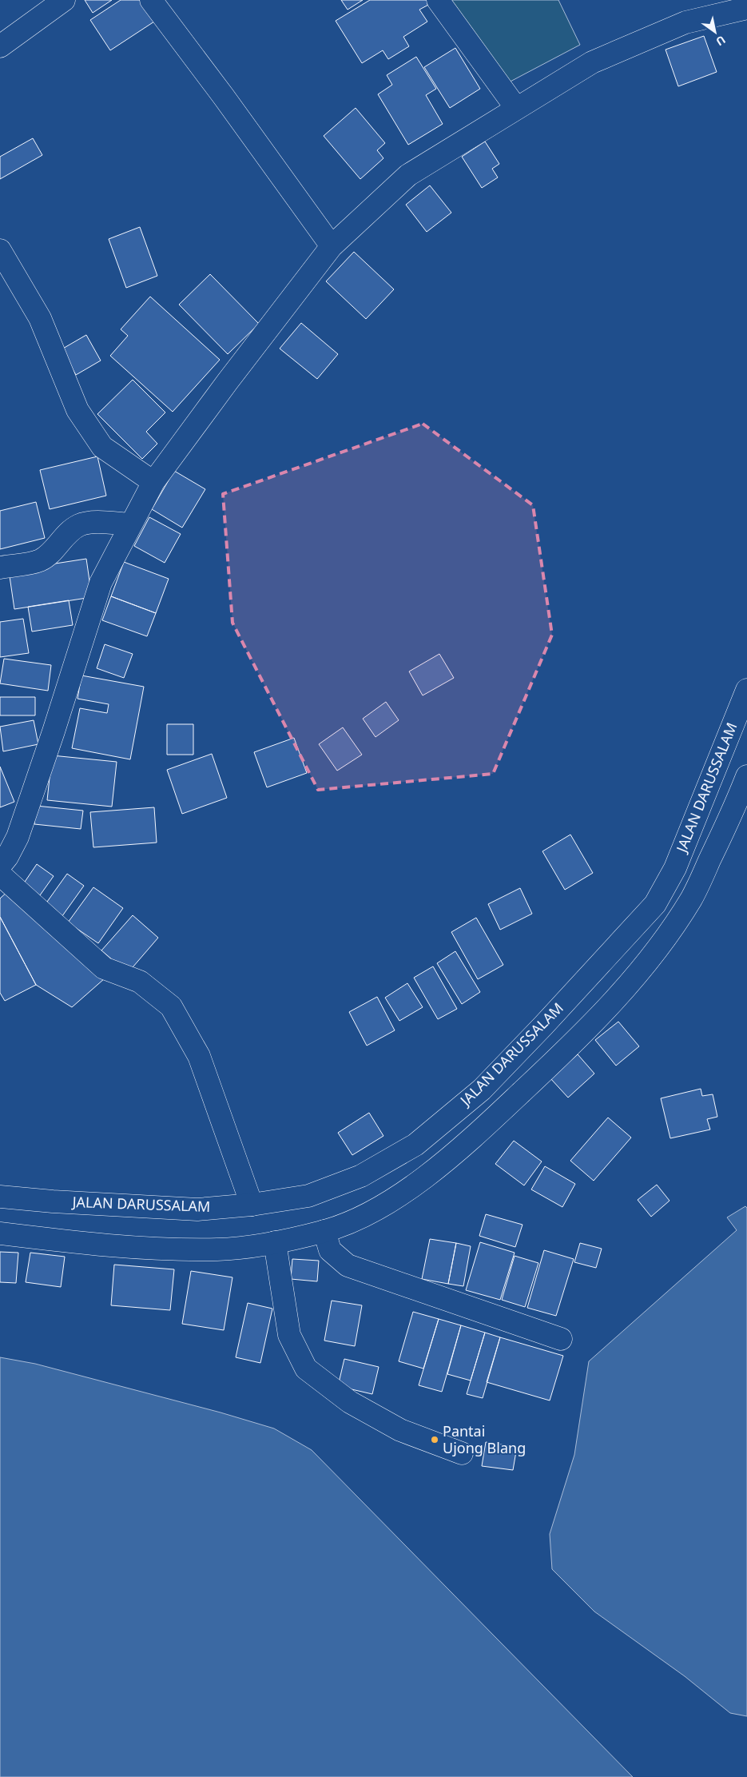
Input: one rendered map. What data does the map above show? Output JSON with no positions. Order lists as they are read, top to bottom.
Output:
{
  "streets": {
    "street": ["JALAN DARUSSALAM"]
  },
  "places": ["Pantai Ujong Blang"],
  "north": "bottom right"
}
